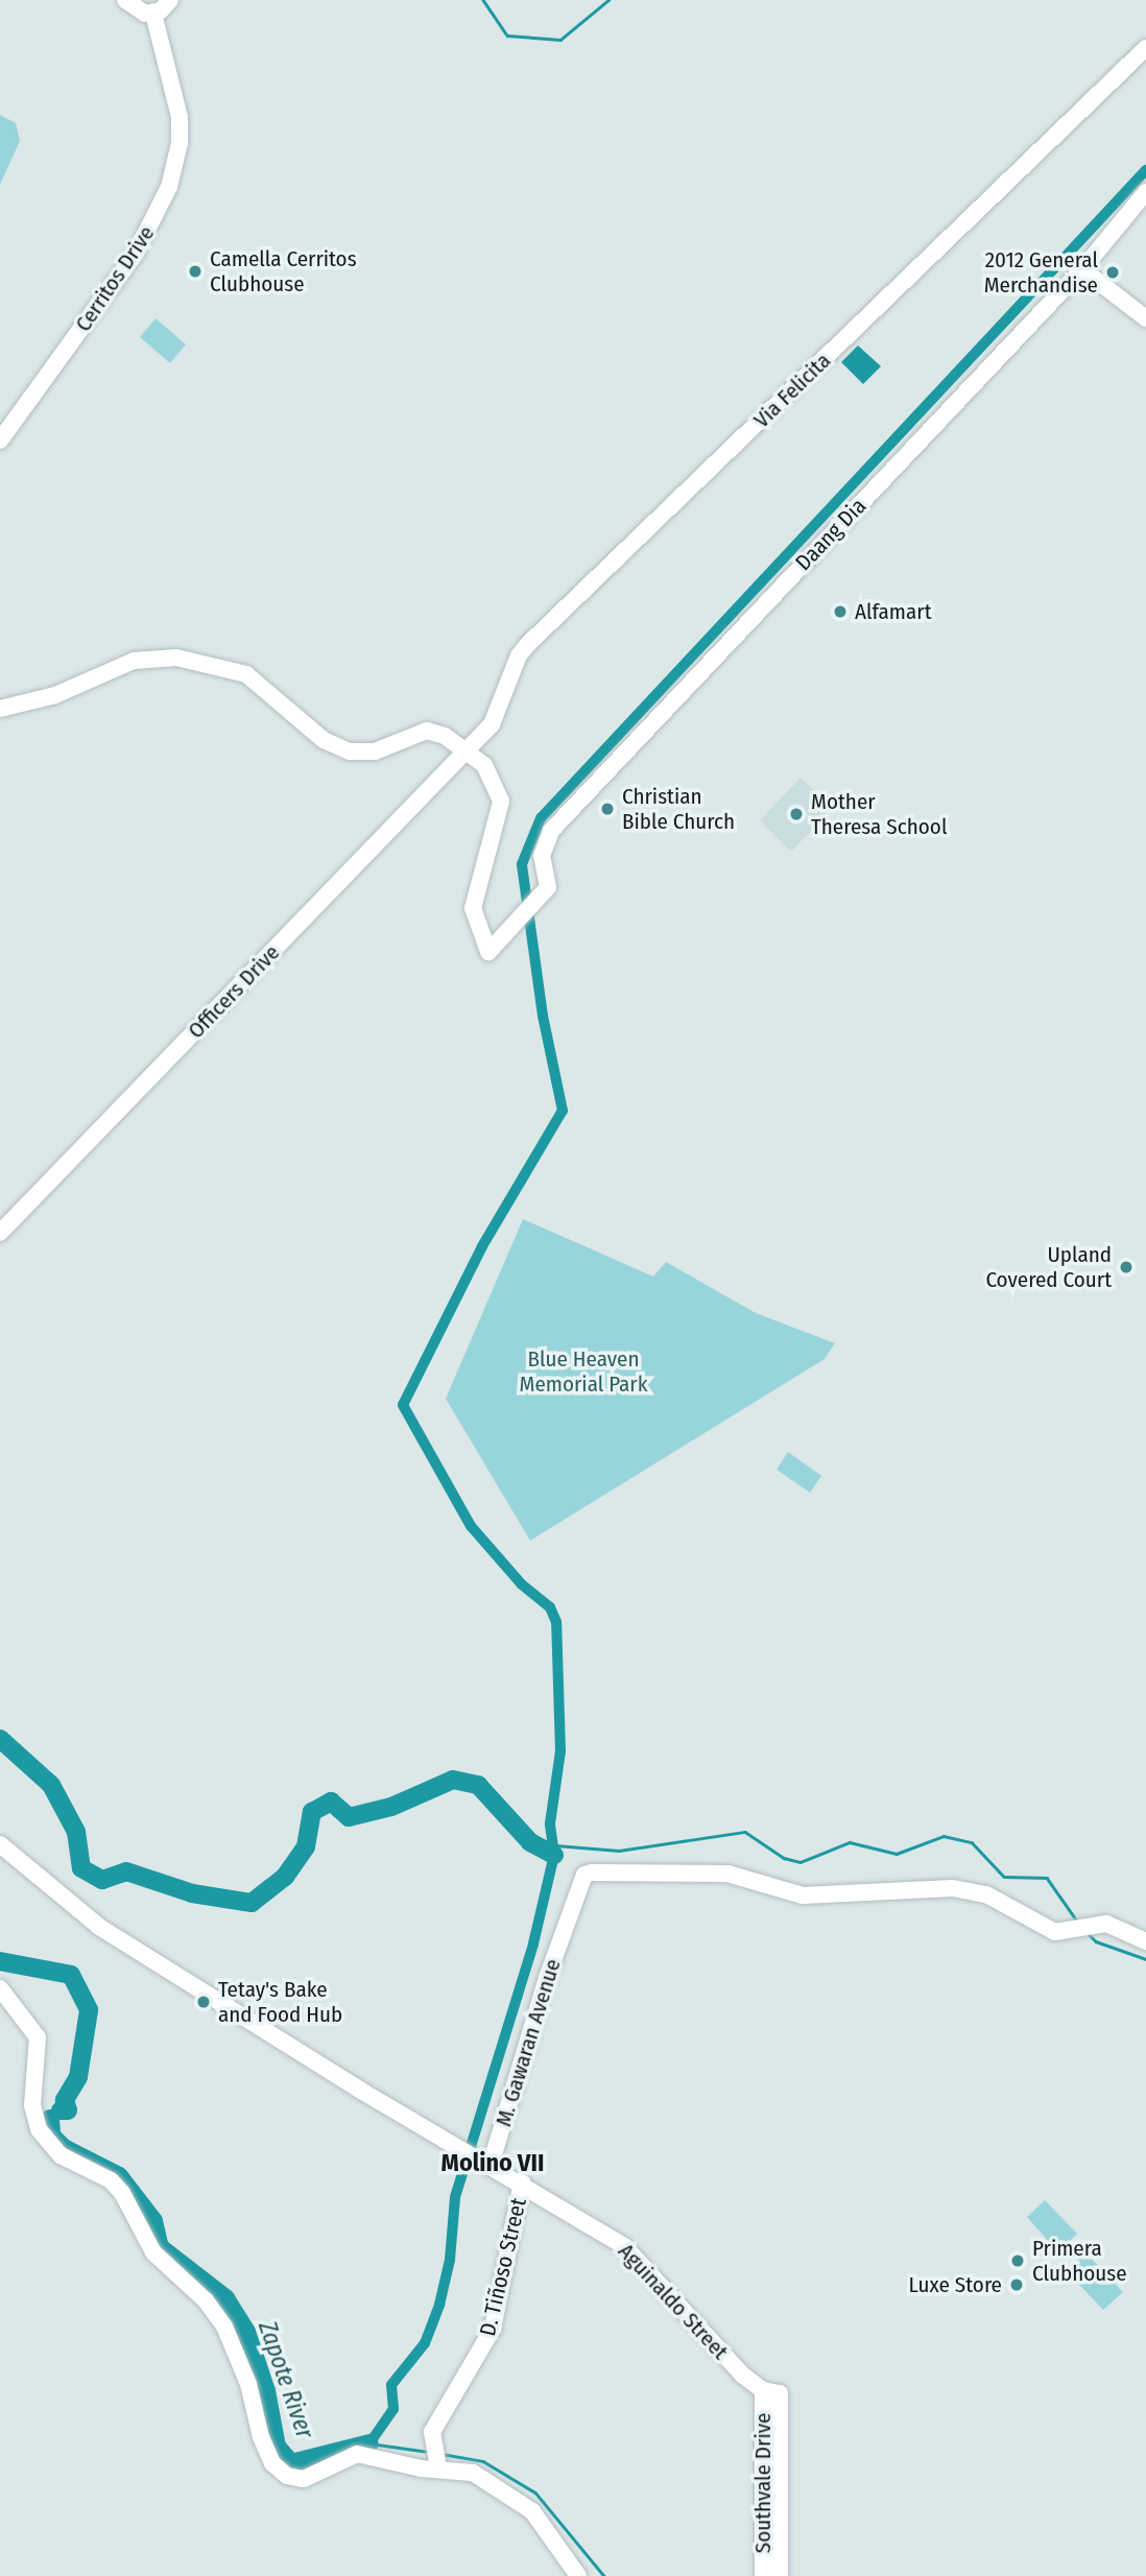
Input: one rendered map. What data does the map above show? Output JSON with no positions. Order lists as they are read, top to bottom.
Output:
{
  "streets": {
    "street": [
      "Cerritos Drive",
      "Via Felicita",
      "Daang Dia",
      "Officers Drive",
      "M. Gawaran Avenue",
      "D. Tiñoso Street",
      "Aguinaldo Street",
      "Southvale Drive"
    ]
  },
  "crossings": [
    ["Via Felicita", "Daang Dia"],
    ["Via Felicita", "Officers Drive"],
    ["Daang Dia", "Officers Drive"],
    ["M. Gawaran Avenue", "Aguinaldo Street"],
    ["D. Tiñoso Street", "Aguinaldo Street"],
    ["Aguinaldo Street", "Southvale Drive"]
  ],
  "districts": ["Molino VII"],
  "water": ["Zapote River"],
  "parks": ["Blue Heaven Memorial Park"],
  "places": [
    "Camella Cerritos Clubhouse",
    "2012 General Merchandise",
    "Alfamart",
    "Christian Bible Church",
    "Mother Theresa School",
    "Upland Covered Court",
    "Tetay's Bake and Food Hub",
    "Primera Clubhouse",
    "Luxe Store"
  ]
}
